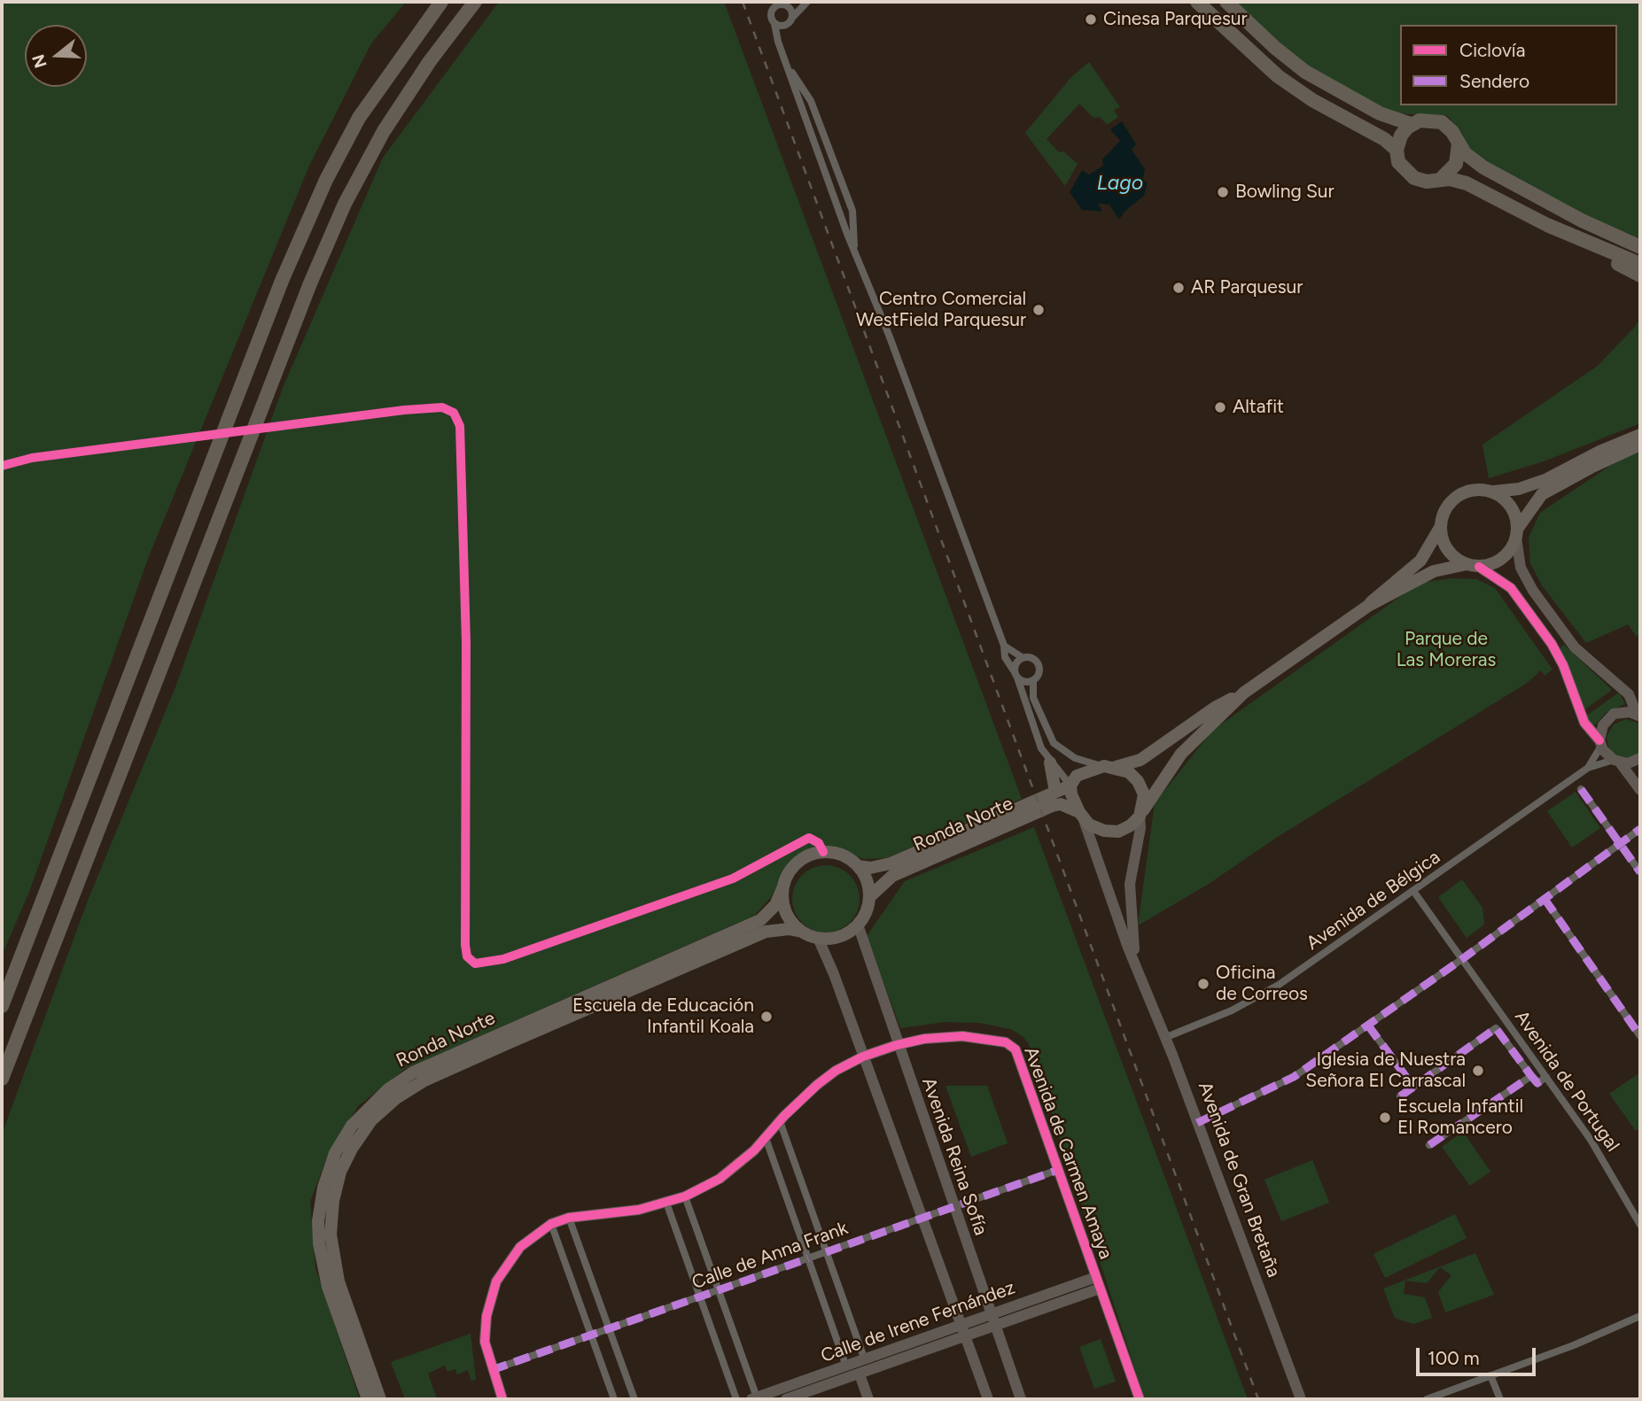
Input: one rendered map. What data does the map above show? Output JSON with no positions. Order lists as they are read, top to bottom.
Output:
{
  "streets": {
    "main road": ["Ronda Norte", "Avenida de Gran Bretaña"],
    "street": [
      "Avenida de Bélgica",
      "Avenida de Portugal",
      "Avenida de Carmen Amaya",
      "Avenida Reina Sofía",
      "Calle de Anna Frank",
      "Calle de Irene Fernández"
    ]
  },
  "crossings": [
    ["Ronda Norte", "Avenida Reina Sofía"],
    ["Ronda Norte", "Avenida de Gran Bretaña"],
    ["Avenida de Bélgica", "Avenida de Portugal"],
    ["Avenida de Bélgica", "Avenida de Gran Bretaña"],
    ["Avenida de Carmen Amaya", "Avenida Reina Sofía"],
    ["Avenida de Carmen Amaya", "Calle de Anna Frank"],
    ["Avenida de Carmen Amaya", "Calle de Irene Fernández"],
    ["Avenida Reina Sofía", "Calle de Anna Frank"],
    ["Avenida Reina Sofía", "Calle de Irene Fernández"]
  ],
  "water": ["Lago"],
  "parks": ["Parque de Las Moreras"],
  "places": [
    "Cinesa Parquesur",
    "Bowling Sur",
    "AR Parquesur",
    "Centro Comercial WestField Parquesur",
    "Altafit",
    "Oficina de Correos",
    "Escuela de Educación Infantil Koala",
    "Iglesia de Nuestra Señora El Carrascal",
    "Escuela Infantil El Romancero"
  ],
  "legend": ["Ciclovía", "Sendero"],
  "scale_bar": "100 m",
  "north": "left"
}
